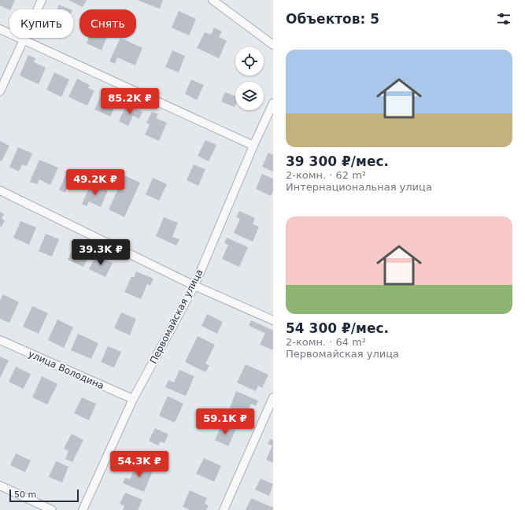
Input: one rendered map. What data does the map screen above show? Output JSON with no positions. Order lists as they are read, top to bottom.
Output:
{
  "streets": {
    "street": ["Первомайская улица", "улица Володина"]
  },
  "crossings": [
    ["Первомайская улица", "улица Володина"]
  ],
  "scale_bar": "50 m",
  "page": {
    "heading": "Объектов: 5",
    "chip": ["Купить", "Снять"],
    "list": [
      {
        "name": "39 300 ₽/мес.",
        "note": "2-комн. · 62 m² · Интернациональная улица"
      },
      {
        "name": "54 300 ₽/мес.",
        "note": "2-комн. · 64 m² · Первомайская улица"
      }
    ],
    "price": [
      "85.2K ₽",
      "49.2K ₽",
      "39.3K ₽",
      "59.1K ₽",
      "54.3K ₽"
    ],
    "scale": "50 m"
  }
}
